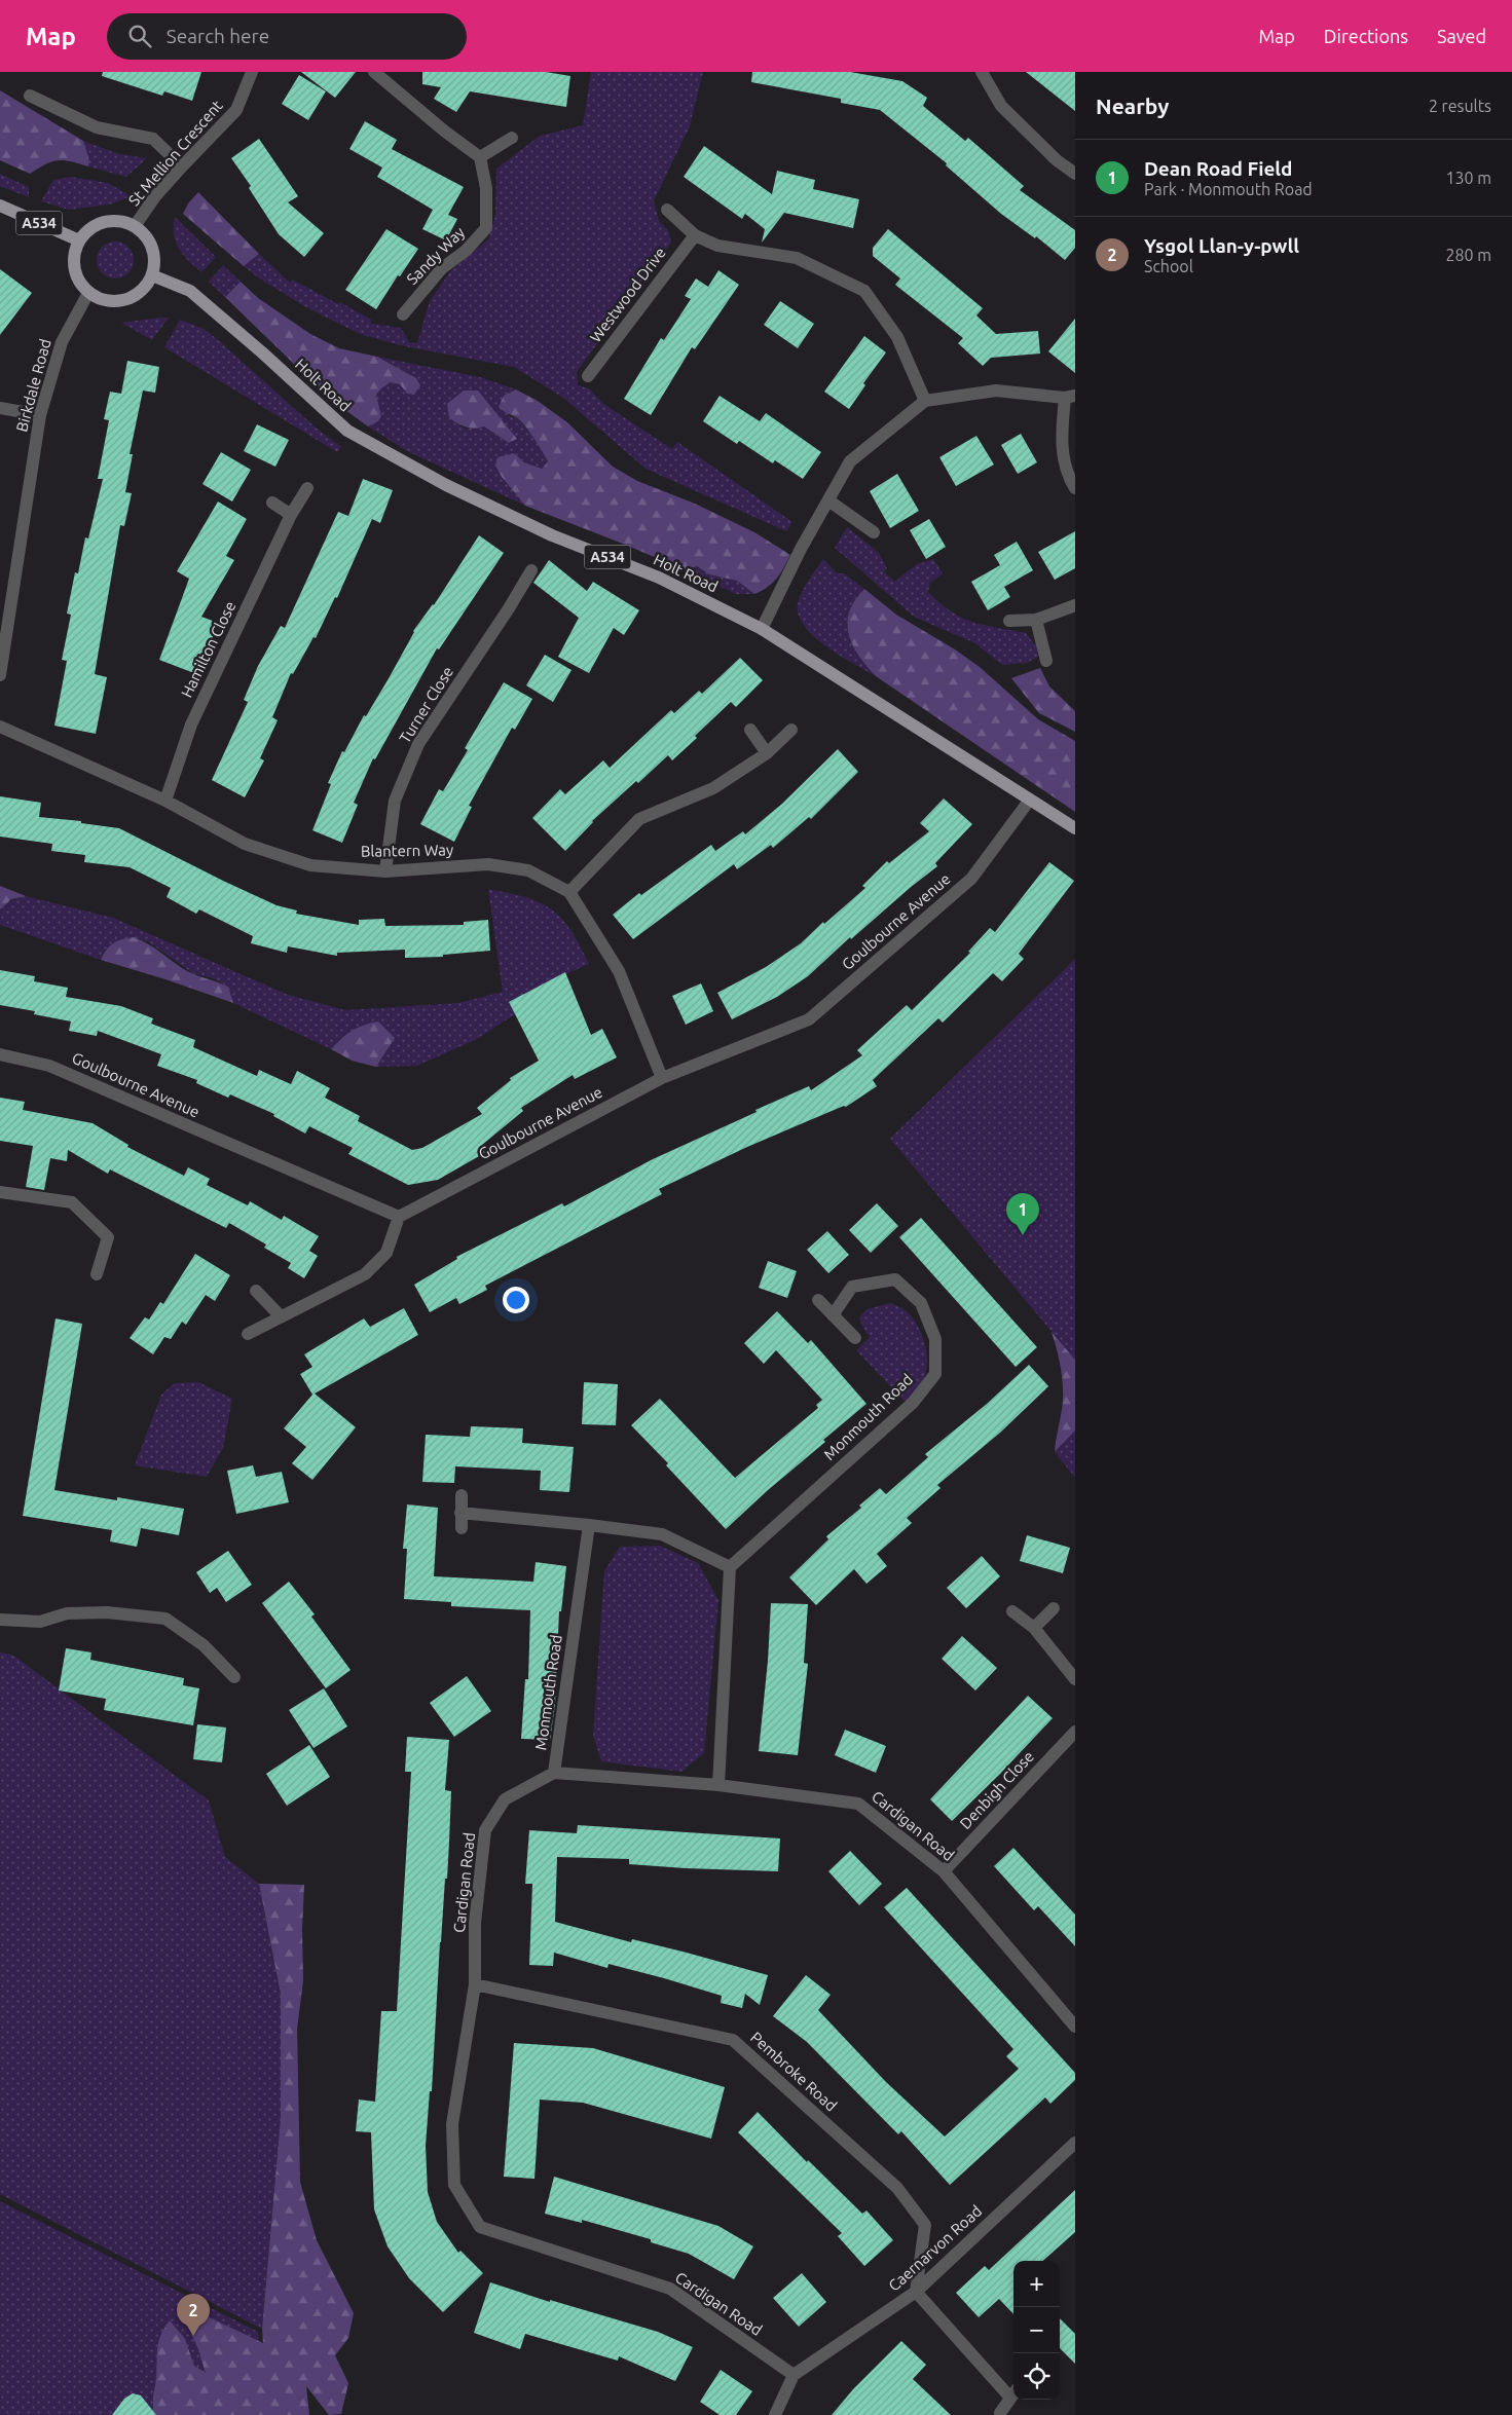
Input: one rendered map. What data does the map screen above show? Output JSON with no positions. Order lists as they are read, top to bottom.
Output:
{
  "streets": {
    "main road": ["A534", "Holt Road"],
    "street": [
      "St Mellion Crescent",
      "Sandy Way",
      "Westwood Drive",
      "Birkdale Road",
      "Hamilton Close",
      "Turner Close",
      "Blantern Way",
      "Goulbourne Avenue",
      "Monmouth Road",
      "Denbigh Close",
      "Cardigan Road",
      "Pembroke Road",
      "Caernarvon Road"
    ]
  },
  "crossings": [
    ["St Mellion Crescent", "A534"],
    ["St Mellion Crescent", "Birkdale Road"],
    ["St Mellion Crescent", "Holt Road"],
    ["A534", "Birkdale Road"],
    ["A534", "Holt Road"],
    ["Birkdale Road", "Holt Road"],
    ["Holt Road", "Goulbourne Avenue"],
    ["Hamilton Close", "Blantern Way"],
    ["Turner Close", "Blantern Way"],
    ["Monmouth Road", "Cardigan Road"],
    ["Denbigh Close", "Cardigan Road"],
    ["Cardigan Road", "Pembroke Road"],
    ["Cardigan Road", "Caernarvon Road"],
    ["Pembroke Road", "Caernarvon Road"]
  ],
  "page": {
    "header": "Map",
    "search": "Search here",
    "nav": ["Map", "Directions", "Saved"],
    "heading": ["Nearby", "2 results"],
    "list": [
      {
        "mark": "1",
        "name": "Dean Road Field",
        "note": "Park · Monmouth Road",
        "value": "130 m"
      },
      {
        "mark": "2",
        "name": "Ysgol Llan-y-pwll",
        "note": "School",
        "value": "280 m"
      }
    ],
    "pins": ["1", "2"],
    "map_buttons": ["+", "−"]
  }
}
